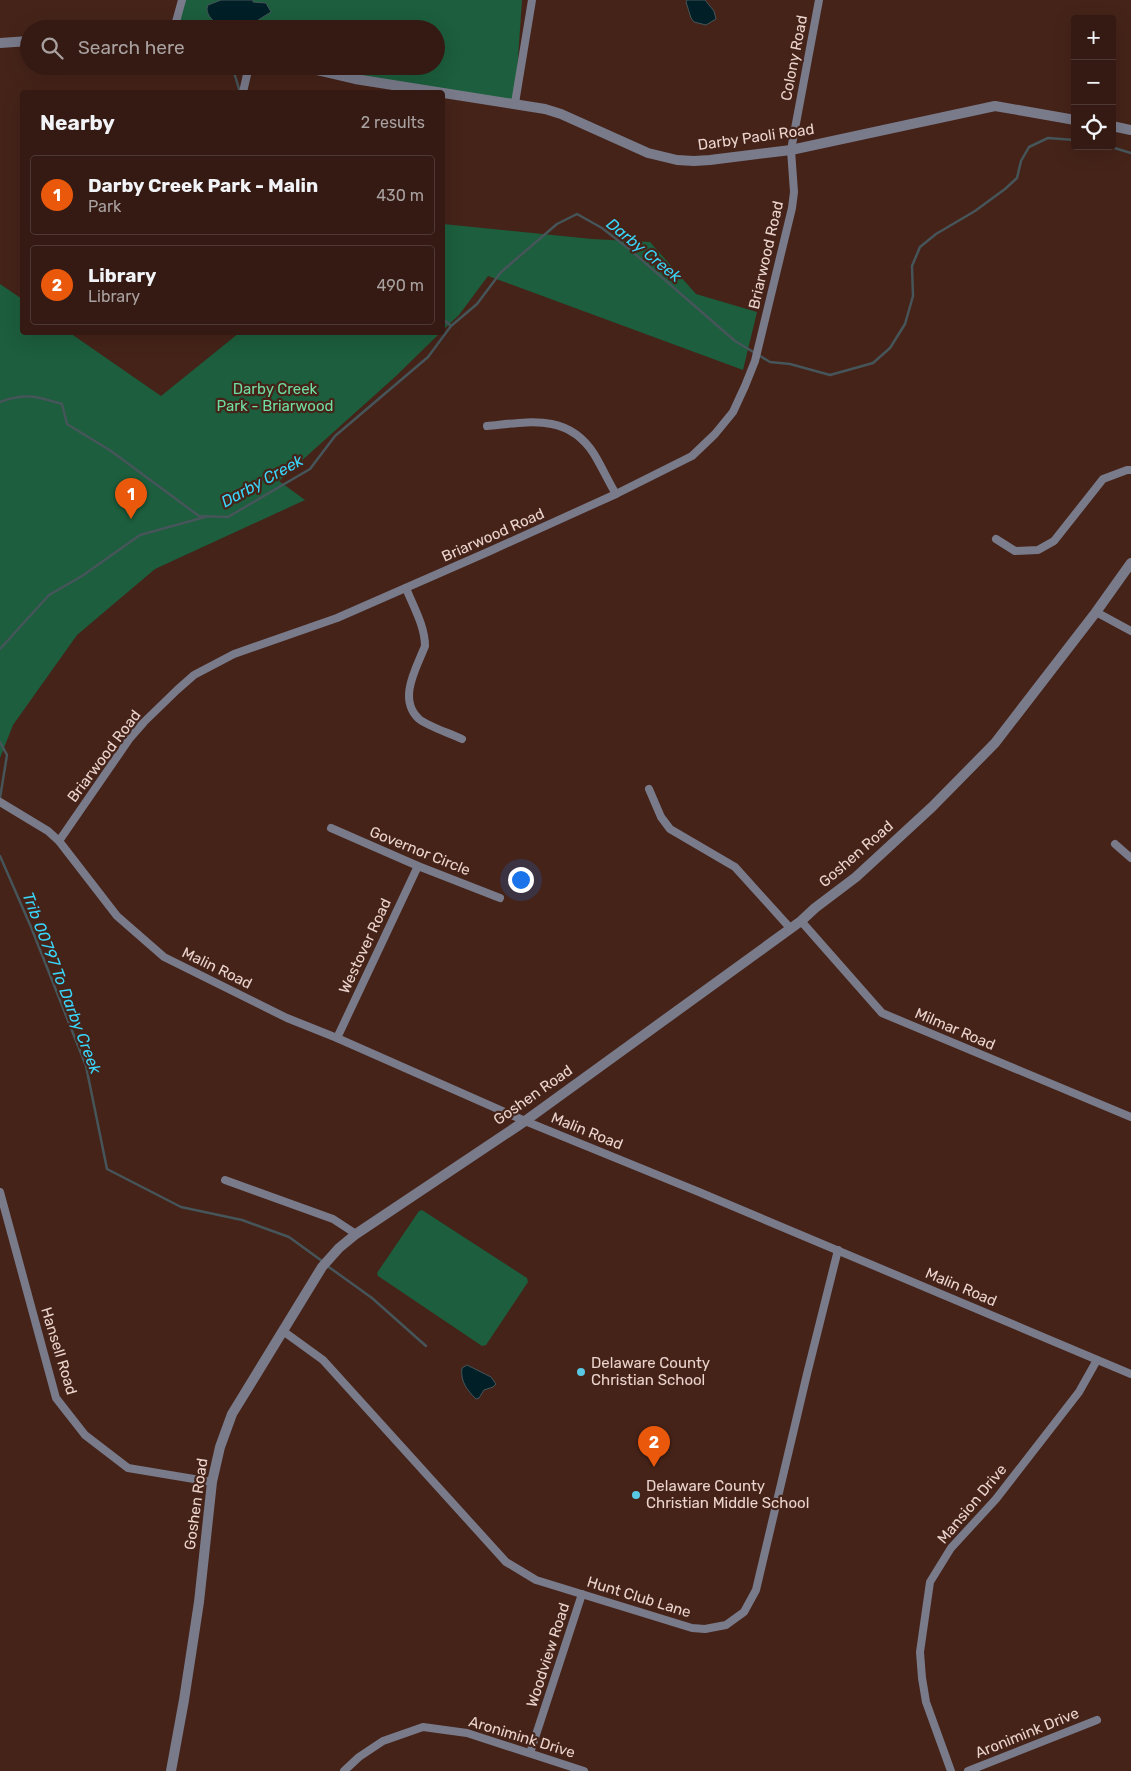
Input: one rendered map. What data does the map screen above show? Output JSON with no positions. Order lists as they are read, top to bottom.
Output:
{
  "streets": {
    "street": [
      "Colony Road",
      "Darby Paoli Road",
      "Briarwood Road",
      "Governor Circle",
      "Goshen Road",
      "Westover Road",
      "Malin Road",
      "Milmar Road",
      "Hansell Road",
      "Mansion Drive",
      "Hunt Club Lane",
      "Woodview Road",
      "Aronimink Drive"
    ]
  },
  "crossings": [
    ["Colony Road", "Darby Paoli Road"],
    ["Colony Road", "Briarwood Road"],
    ["Darby Paoli Road", "Briarwood Road"],
    ["Briarwood Road", "Malin Road"],
    ["Governor Circle", "Westover Road"],
    ["Goshen Road", "Malin Road"],
    ["Goshen Road", "Milmar Road"],
    ["Goshen Road", "Hansell Road"],
    ["Goshen Road", "Hunt Club Lane"],
    ["Westover Road", "Malin Road"],
    ["Malin Road", "Mansion Drive"],
    ["Malin Road", "Hunt Club Lane"],
    ["Hunt Club Lane", "Woodview Road"],
    ["Woodview Road", "Aronimink Drive"]
  ],
  "water": ["Darby Creek", "Trib 00797 To Darby Creek"],
  "parks": ["Darby Creek Park - Briarwood"],
  "places": ["Delaware County Christian School", "Delaware County Christian Middle School"],
  "page": {
    "map_buttons": ["+", "−"],
    "search": "Search here",
    "heading": ["Nearby", "2 results"],
    "list": [
      {
        "mark": "1",
        "name": "Darby Creek Park - Malin",
        "note": "Park",
        "value": "430 m"
      },
      {
        "mark": "2",
        "name": "Library",
        "note": "Library",
        "value": "490 m"
      }
    ],
    "pins": ["1", "2"]
  }
}
